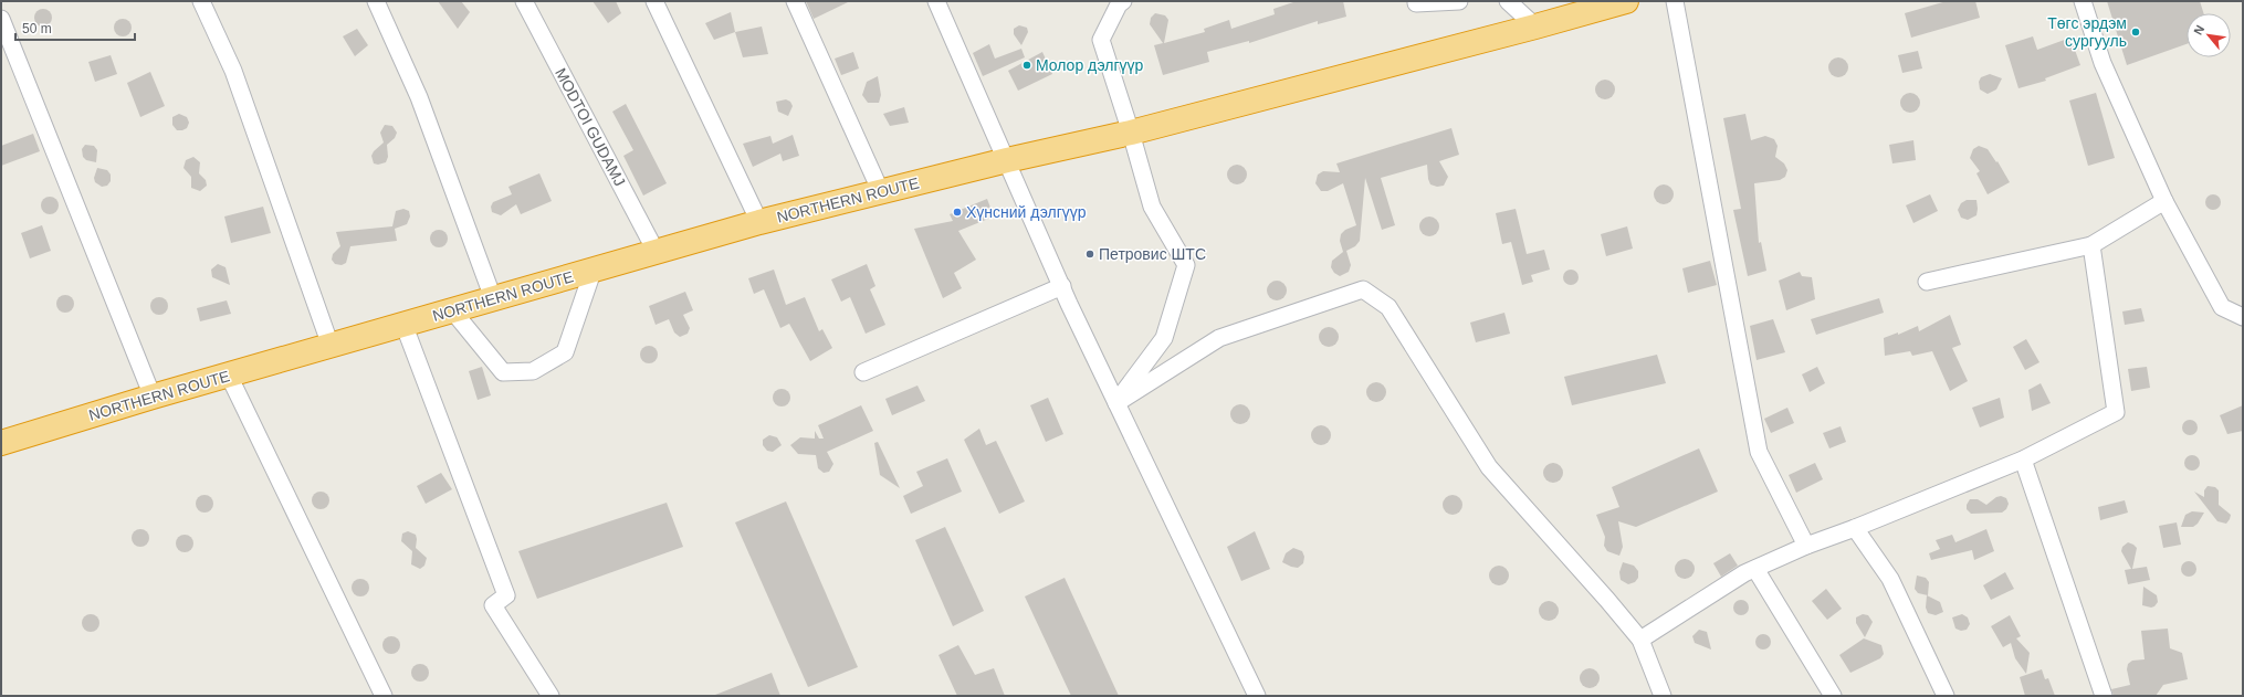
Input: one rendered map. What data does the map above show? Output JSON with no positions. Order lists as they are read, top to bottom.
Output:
{
  "streets": {
    "highway": ["NORTHERN ROUTE"],
    "street": ["MODTOI GUDAMJ"]
  },
  "crossings": [
    ["MODTOI GUDAMJ", "NORTHERN ROUTE"]
  ],
  "places": [
    "Төгс эрдэм сургууль",
    "Молор дэлгүүр",
    "Хүнсний дэлгүүр",
    "Петровис ШТС"
  ],
  "scale_bar": "50 m",
  "north": "top left"
}
